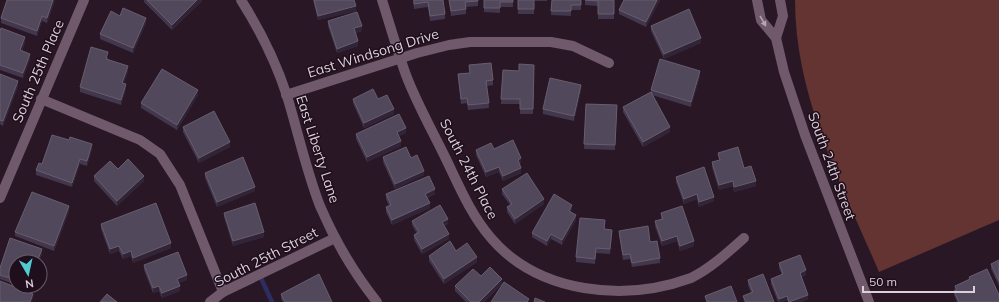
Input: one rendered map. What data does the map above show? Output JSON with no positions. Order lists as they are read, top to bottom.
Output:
{
  "streets": {
    "street": [
      "East Windsong Drive",
      "South 25th Place",
      "East Liberty Lane",
      "South 24th Street",
      "South 24th Place",
      "South 25th Street"
    ]
  },
  "crossings": [
    ["East Windsong Drive", "East Liberty Lane"],
    ["East Windsong Drive", "South 24th Place"],
    ["East Liberty Lane", "South 25th Street"]
  ],
  "scale_bar": "50 m",
  "north": "bottom"
}
